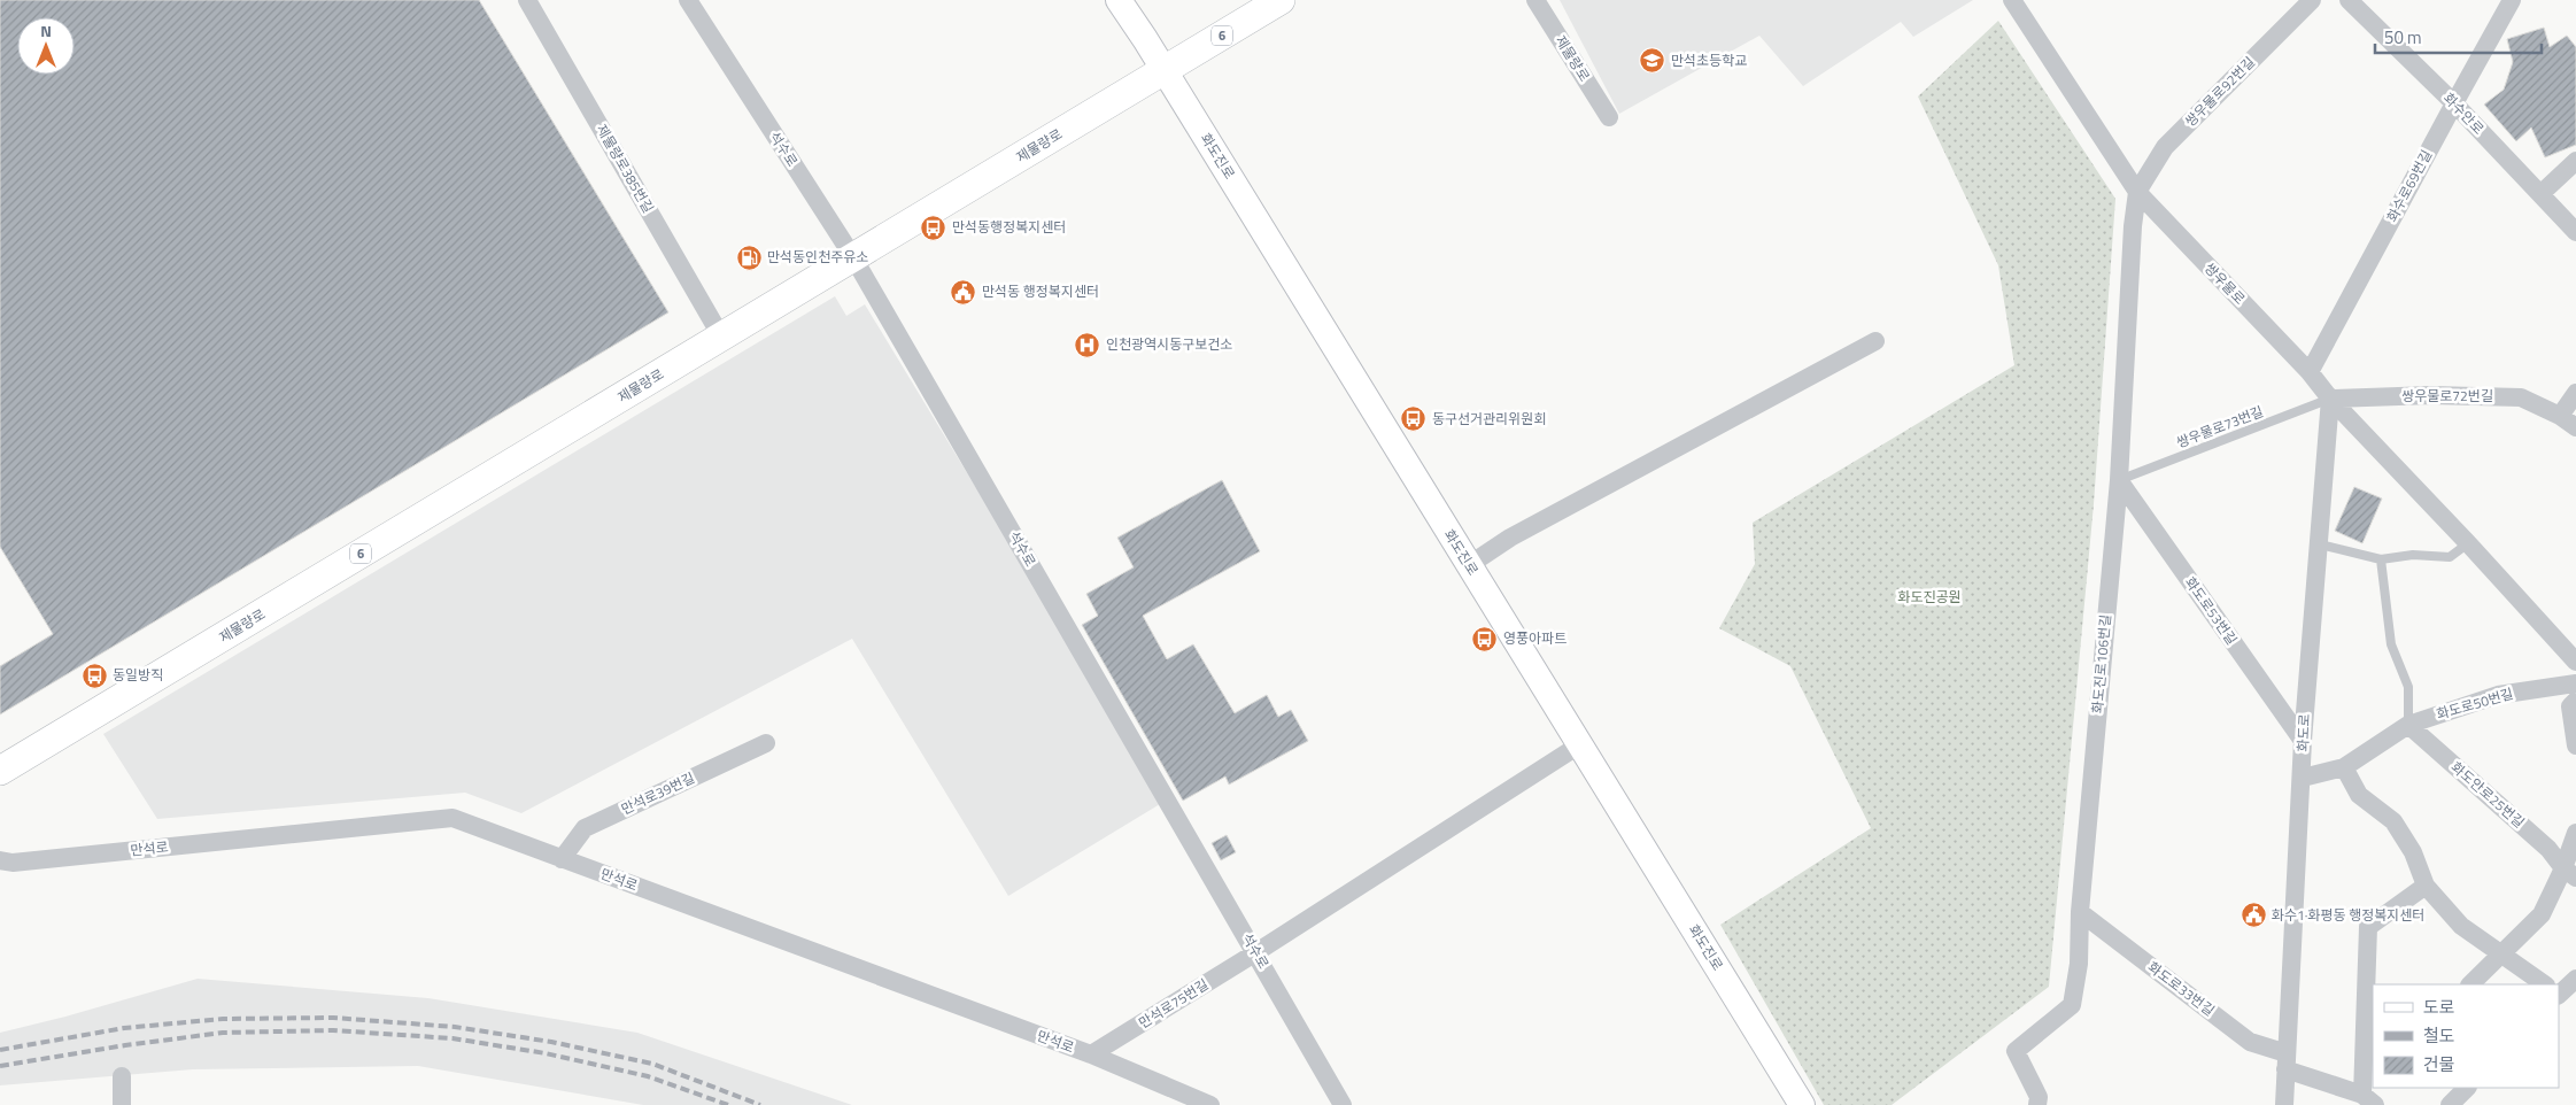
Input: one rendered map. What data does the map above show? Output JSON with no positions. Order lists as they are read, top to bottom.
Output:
{
  "streets": {
    "main road": ["6", "제물량로"],
    "street": [
      "쌍우물로92번길",
      "화수안로",
      "석수로",
      "화도진로",
      "제물량로385번길",
      "화수로69번길",
      "쌍우물로",
      "쌍우물로72번길",
      "화도로53번길",
      "화도진로106번길",
      "화도로50번길",
      "화도로",
      "만석로39번길",
      "화도안로25번길",
      "만석로",
      "화도로33번길",
      "만석로75번길"
    ],
    "lane": ["쌍우물로73번길"]
  },
  "crossings": [
    ["제물량로", "석수로"],
    ["제물량로", "화도진로"],
    ["제물량로", "제물량로385번길"],
    ["쌍우물로92번길", "쌍우물로"],
    ["쌍우물로92번길", "화도진로106번길"],
    ["화수안로", "화수로69번길"],
    ["석수로", "만석로75번길"],
    ["화도진로", "만석로75번길"],
    ["화수로69번길", "쌍우물로"],
    ["쌍우물로", "쌍우물로72번길"],
    ["쌍우물로", "쌍우물로73번길"],
    ["쌍우물로", "화도진로106번길"],
    ["쌍우물로", "화도로"],
    ["쌍우물로72번길", "쌍우물로73번길"],
    ["쌍우물로72번길", "화도로"],
    ["쌍우물로73번길", "화도로53번길"],
    ["쌍우물로73번길", "화도진로106번길"],
    ["쌍우물로73번길", "화도로"],
    ["화도로53번길", "화도진로106번길"],
    ["화도로53번길", "화도로"],
    ["화도진로106번길", "화도로33번길"],
    ["화도로50번길", "화도로"],
    ["화도로50번길", "화도안로25번길"],
    ["화도로", "화도로33번길"],
    ["만석로39번길", "만석로"],
    ["만석로", "만석로75번길"]
  ],
  "parks": ["화도진공원"],
  "places": {
    "school or university": ["만석초등학교"],
    "bus stop": [
      "만석동행정복지센터",
      "동구선거관리위원회",
      "영풍아파트",
      "동일방직"
    ],
    "fuel station": ["만석동인천주유소"],
    "public building": ["만석동 행정복지센터", "화수1·화평동 행정복지센터"],
    "hospital": ["인천광역시동구보건소"]
  },
  "legend": ["도로", "철도", "건물"],
  "scale_bar": "50 m",
  "north": "top"
}
